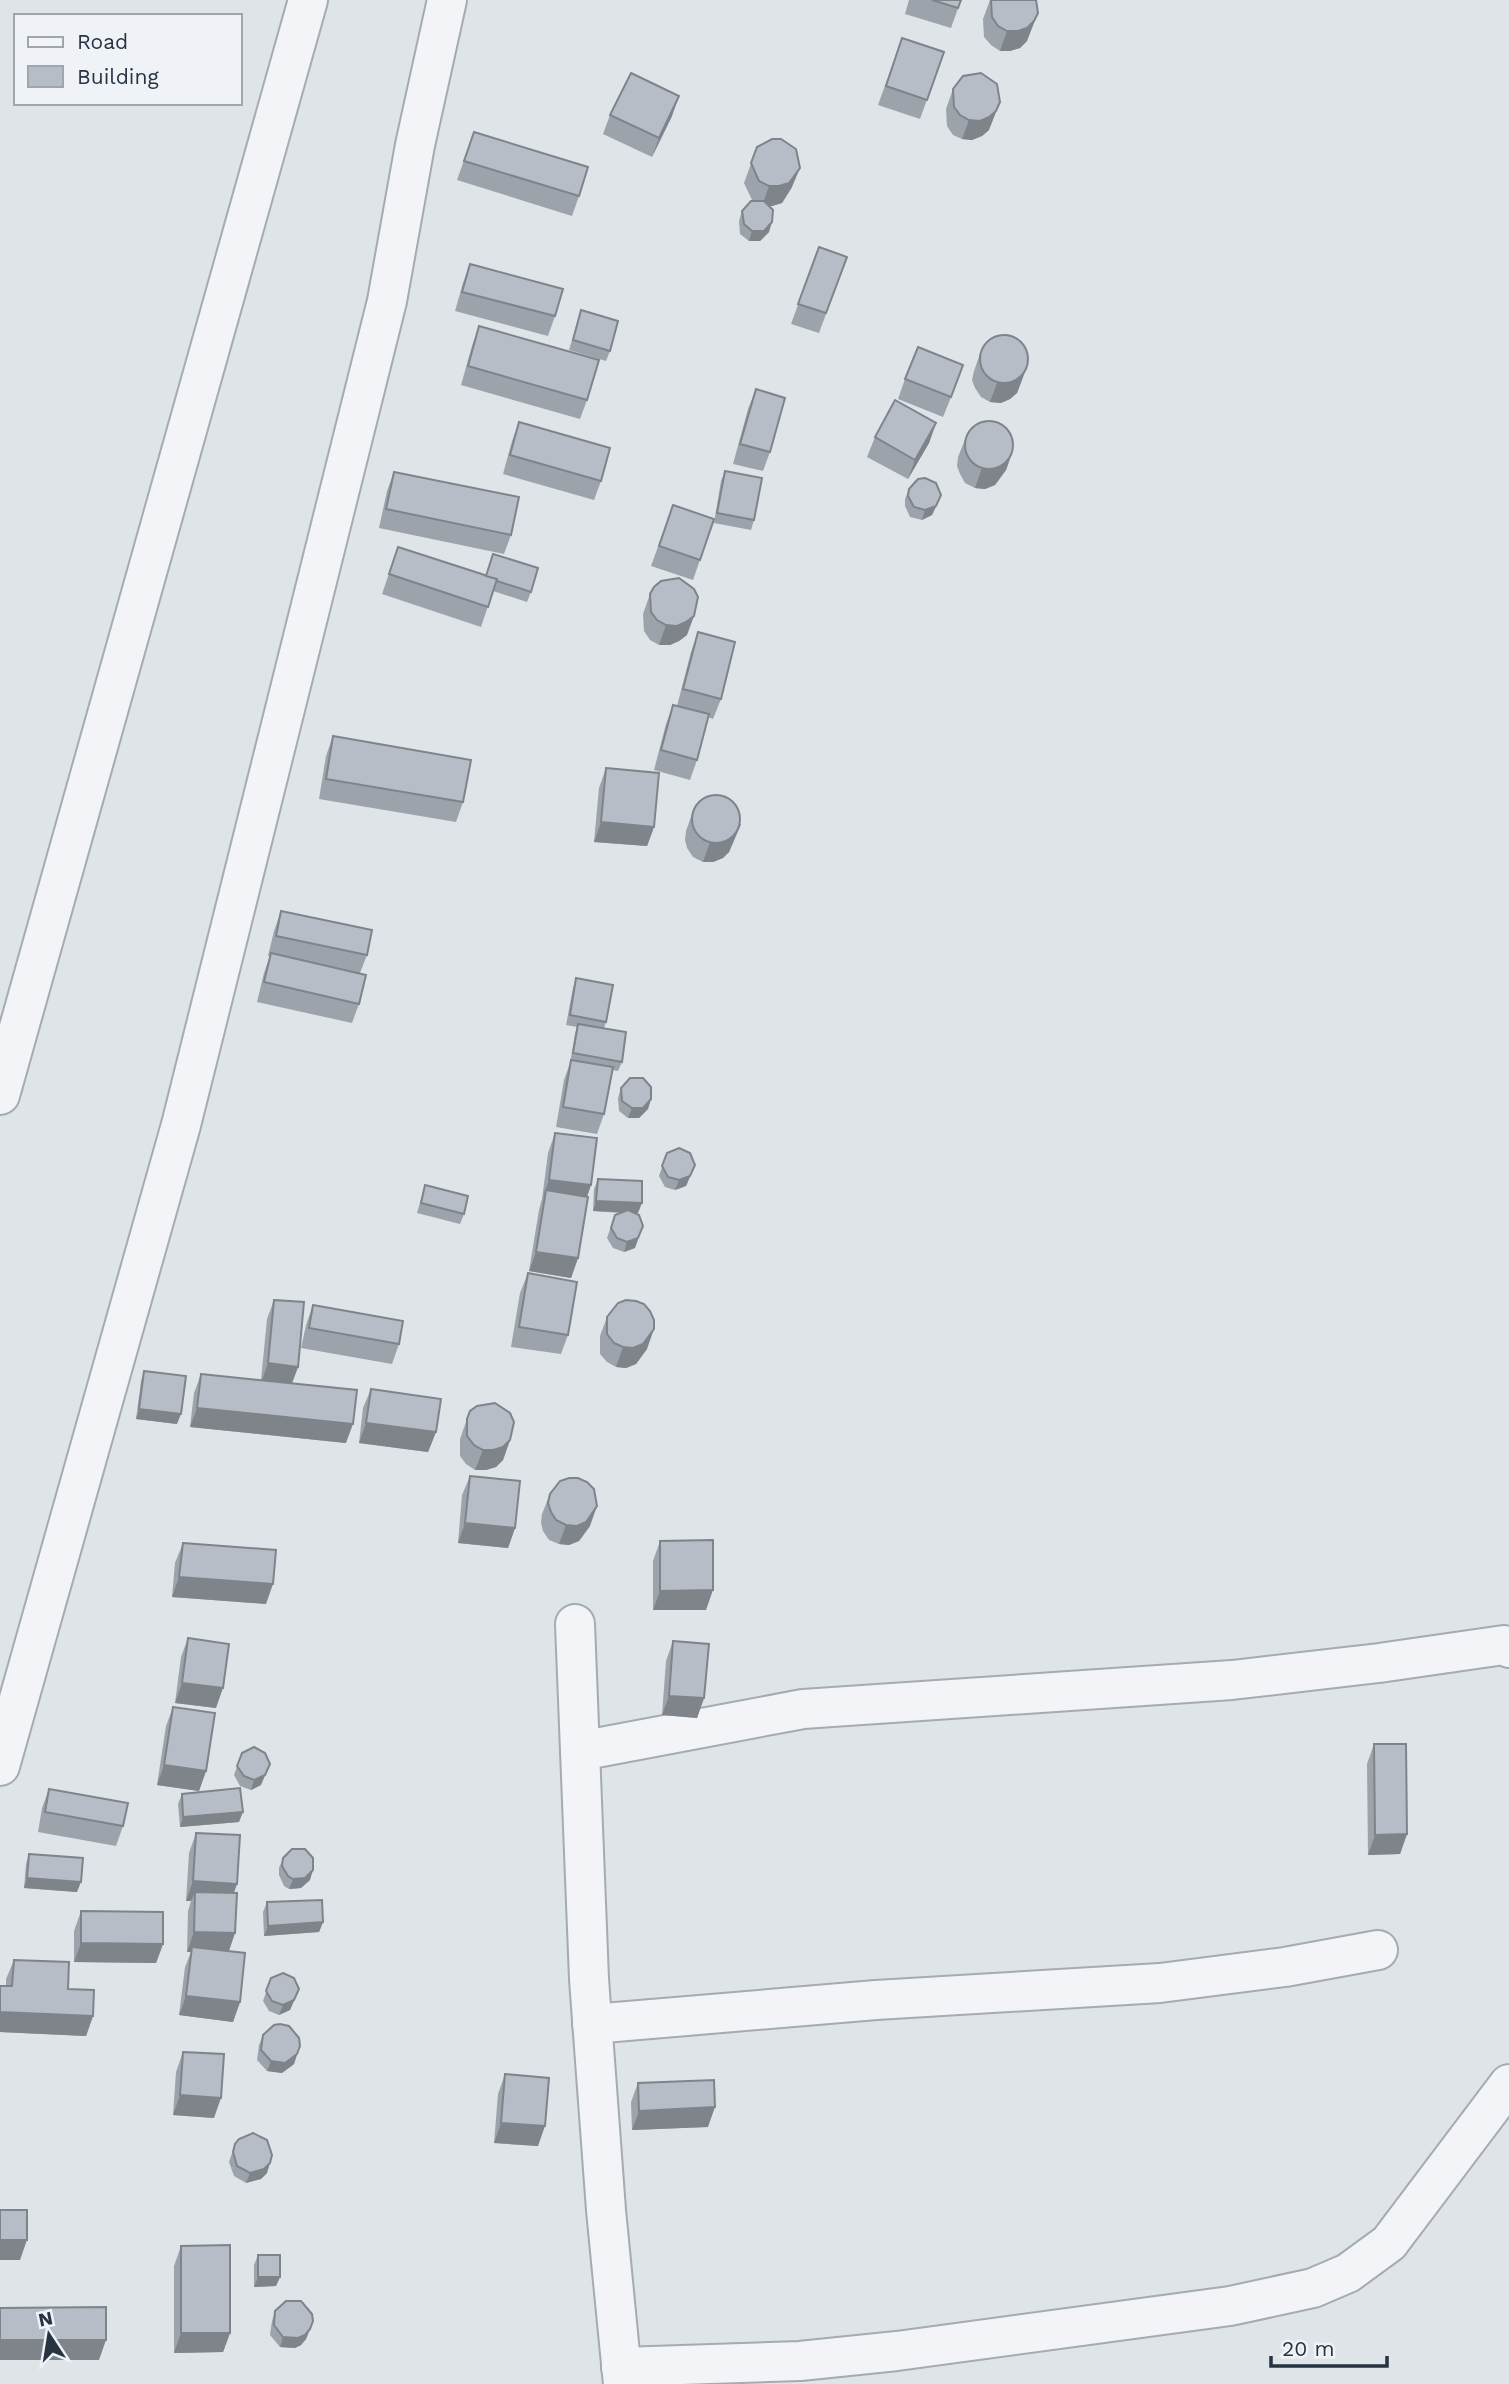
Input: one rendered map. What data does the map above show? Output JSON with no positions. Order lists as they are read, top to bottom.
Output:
{
  "legend": ["Road", "Building"],
  "scale_bar": "20 m",
  "north": "top"
}
